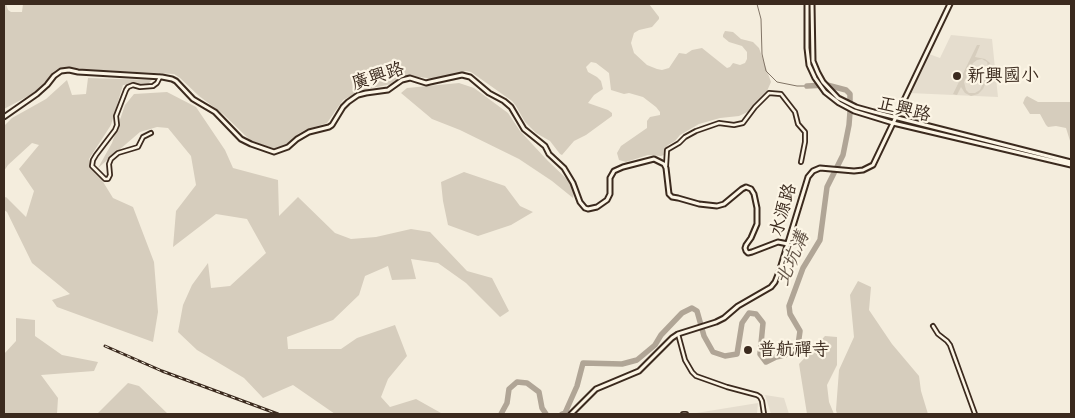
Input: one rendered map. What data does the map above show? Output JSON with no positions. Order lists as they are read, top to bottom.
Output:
{
  "streets": {
    "street": ["廣興路", "正興路", "水源路"]
  },
  "crossings": [
    ["正興路", "水源路"]
  ],
  "water": ["北坑溝"],
  "places": ["新興國小", "普航禪寺"]
}
